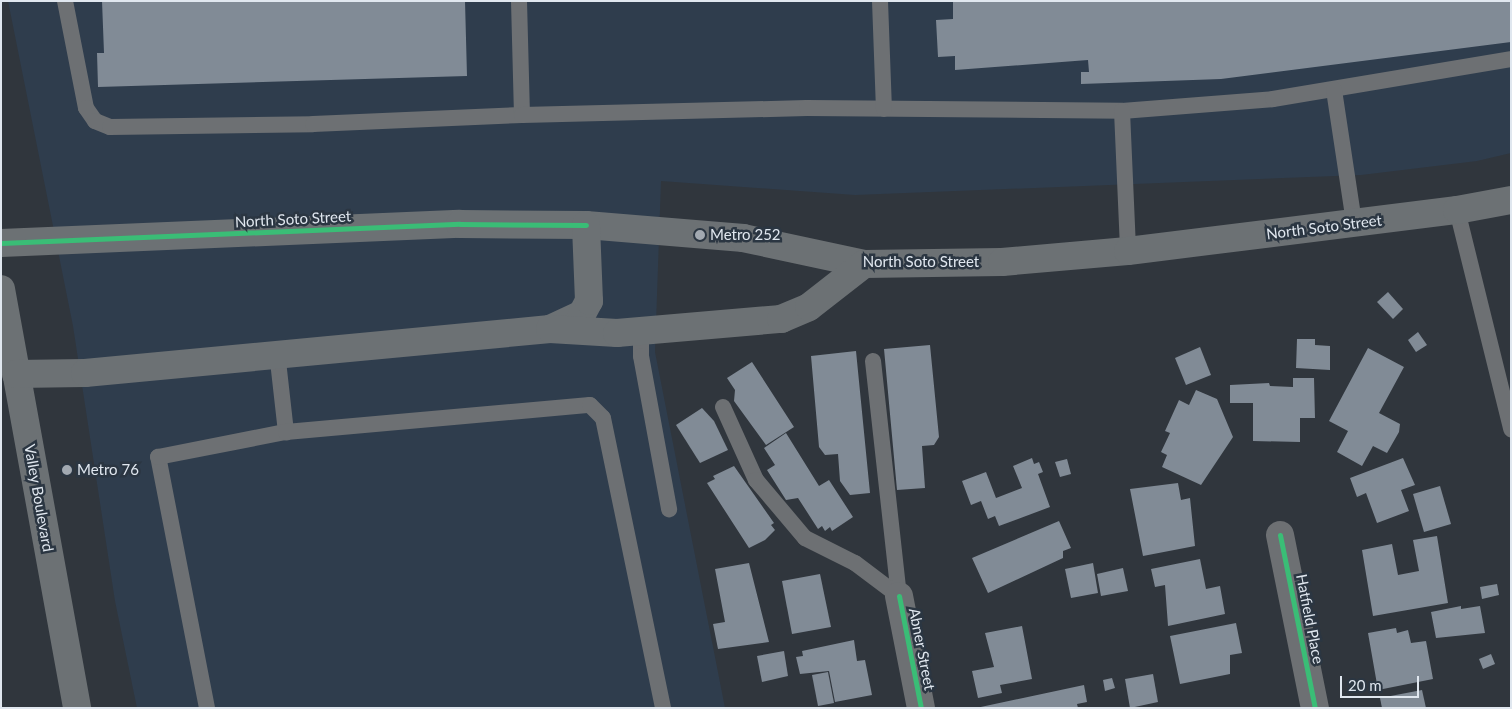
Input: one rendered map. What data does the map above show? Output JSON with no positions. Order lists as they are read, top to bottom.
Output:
{
  "streets": {
    "main road": ["North Soto Street", "Valley Boulevard"],
    "street": ["Hatfield Place", "Abner Street"]
  },
  "places": ["Metro 252", "Metro 76"],
  "scale_bar": "20 m"
}
